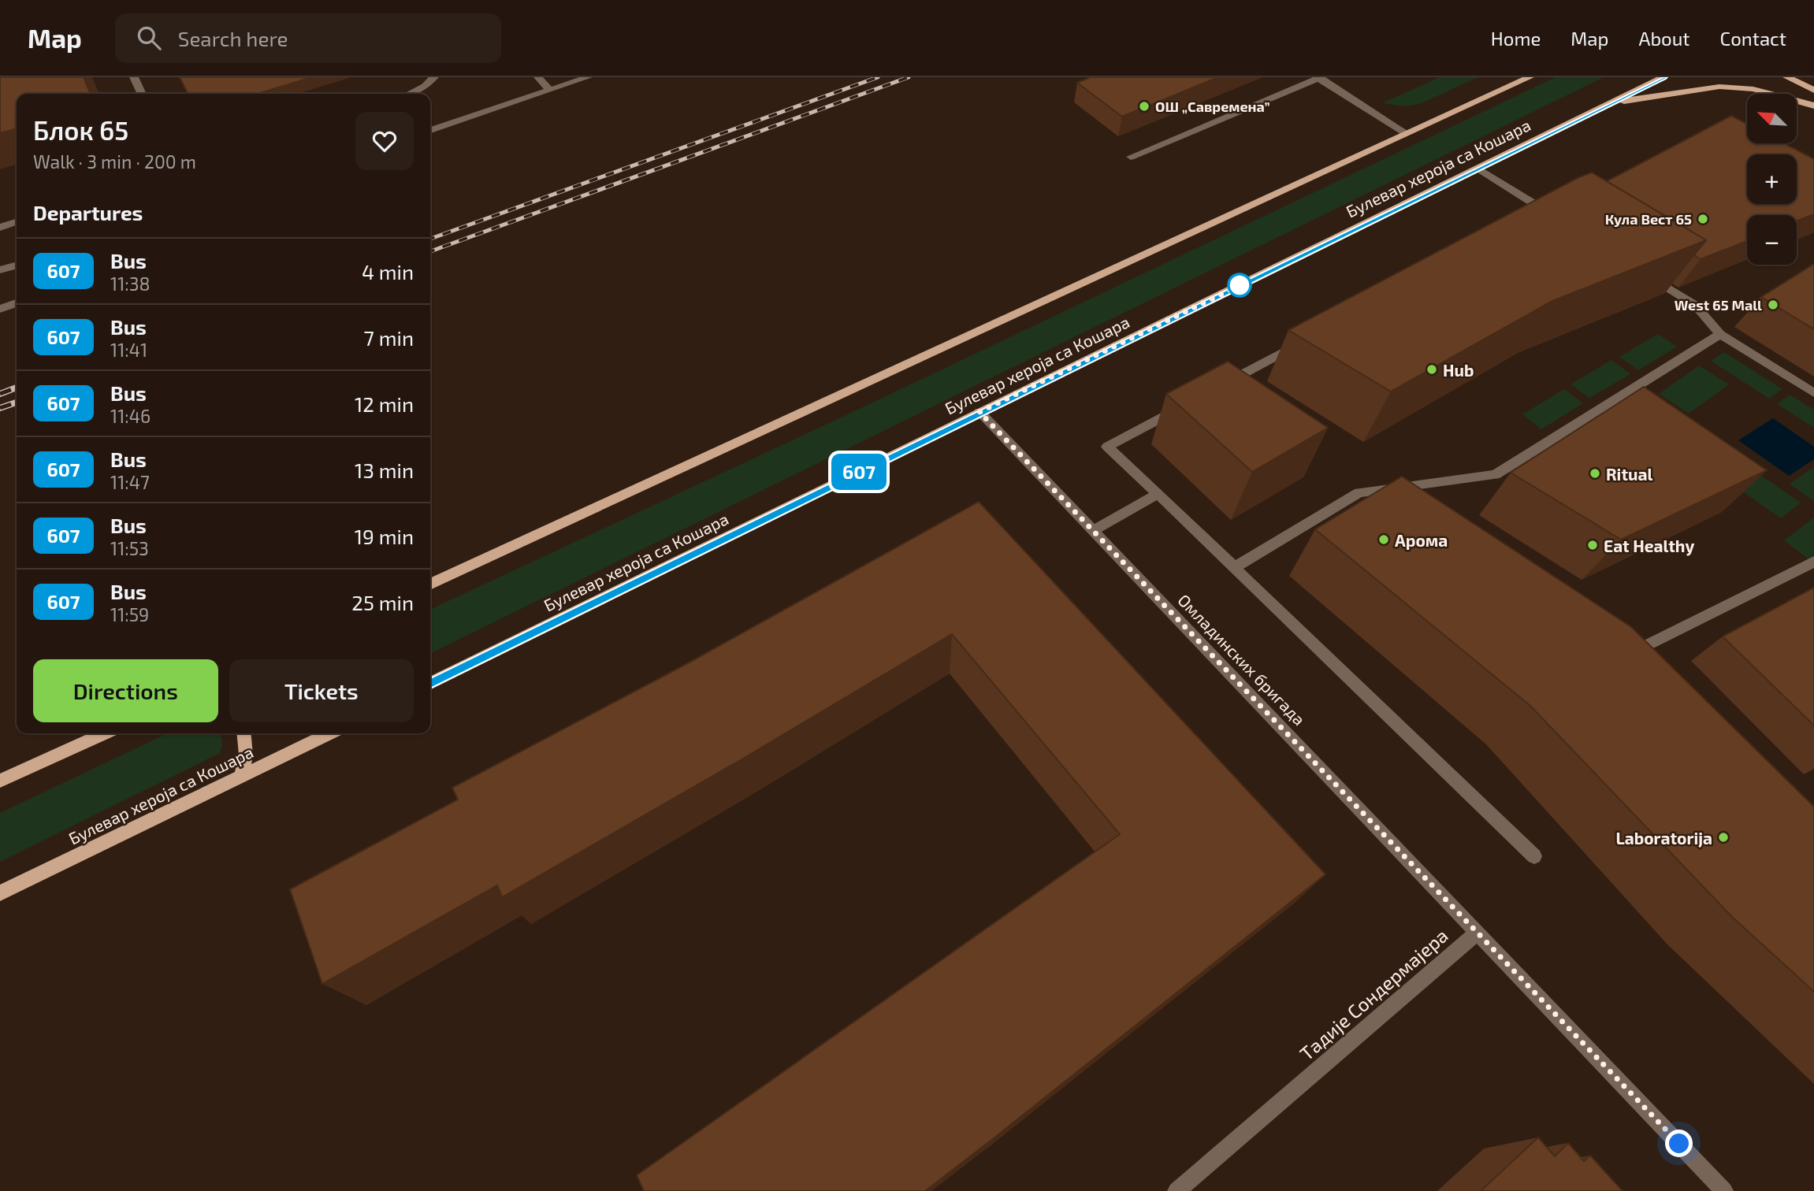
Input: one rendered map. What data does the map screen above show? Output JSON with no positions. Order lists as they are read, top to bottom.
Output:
{
  "streets": {
    "main road": ["Булевар хероја са Кошара"],
    "street": ["Омладинских бригада", "Тадије Сондермајера"]
  },
  "crossings": [
    ["Булевар хероја са Кошара", "Омладинских бригада"],
    ["Омладинских бригада", "Тадије Сондермајера"]
  ],
  "places": [
    "ОШ „Савремена”",
    "Кула Вест 65",
    "West 65 Mall",
    "Hub",
    "Ritual",
    "Арома",
    "Eat Healthy",
    "Laboratorija"
  ],
  "lines": ["bus line 607"],
  "north": "top left",
  "page": {
    "header": "Map",
    "search": "Search here",
    "nav": [
      "Home",
      "Map",
      "About",
      "Contact"
    ],
    "on_map": "607",
    "map_buttons": ["+", "−"],
    "heading": [
      ["Блок 65", "Walk · 3 min · 200 m"],
      "Departures"
    ],
    "list": [
      {
        "mark": "607",
        "name": "Bus",
        "note": "11:38",
        "value": "4 min"
      },
      {
        "mark": "607",
        "name": "Bus",
        "note": "11:41",
        "value": "7 min"
      },
      {
        "mark": "607",
        "name": "Bus",
        "note": "11:46",
        "value": "12 min"
      },
      {
        "mark": "607",
        "name": "Bus",
        "note": "11:47",
        "value": "13 min"
      },
      {
        "mark": "607",
        "name": "Bus",
        "note": "11:53",
        "value": "19 min"
      },
      {
        "mark": "607",
        "name": "Bus",
        "note": "11:59",
        "value": "25 min"
      }
    ],
    "buttons": ["Directions", "Tickets"]
  }
}
